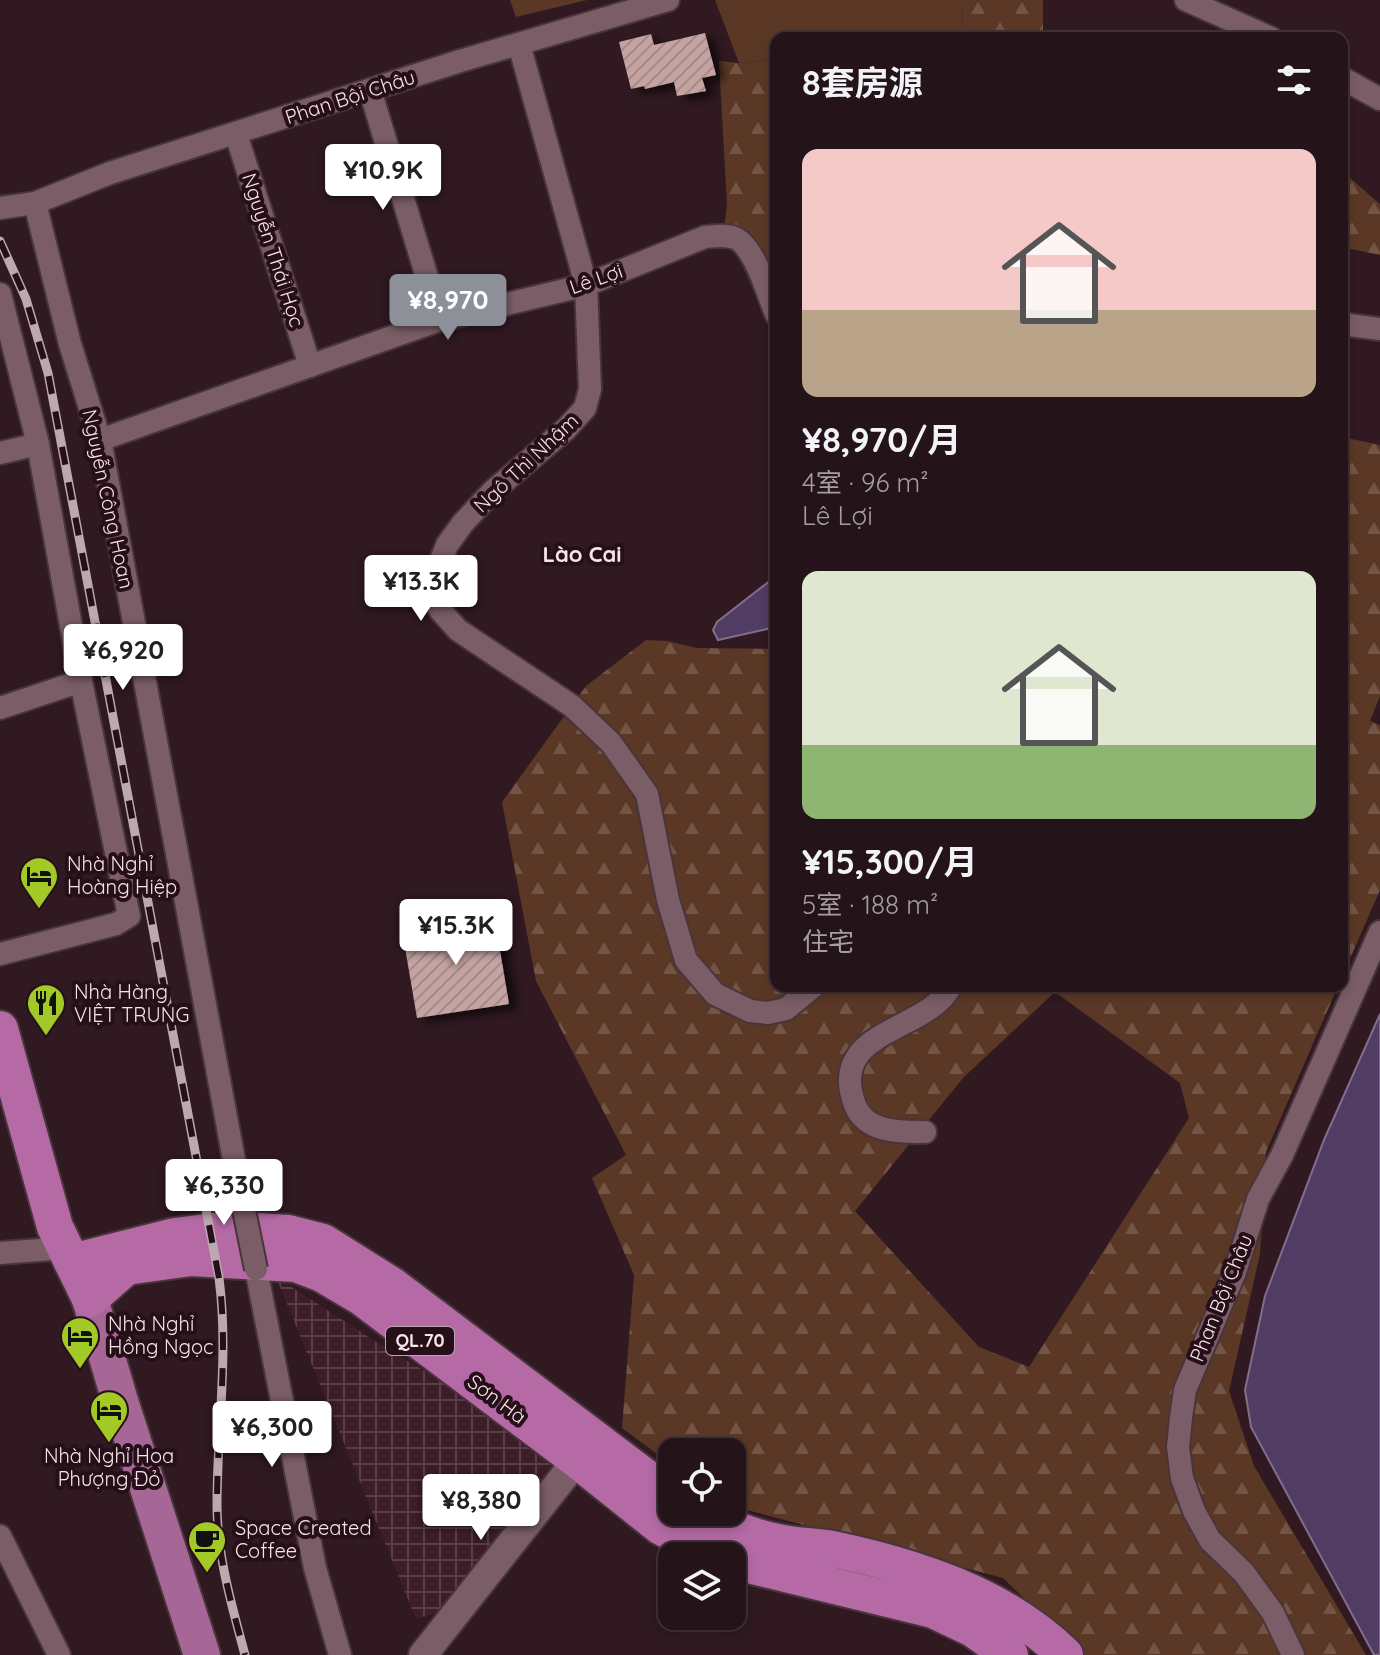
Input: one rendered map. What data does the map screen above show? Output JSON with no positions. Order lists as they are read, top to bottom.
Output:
{
  "streets": {
    "highway": ["QL.70", "Sơn Hà"],
    "street": [
      "Phan Bội Châu",
      "Nguyễn Thái Học",
      "Lê Lợi",
      "Ngô Thì Nhậm",
      "Nguyễn Công Hoan"
    ]
  },
  "crossings": [
    ["Phan Bội Châu", "Nguyễn Thái Học"],
    ["Phan Bội Châu", "Ngô Thì Nhậm"],
    ["Phan Bội Châu", "Nguyễn Công Hoan"],
    ["Nguyễn Thái Học", "Lê Lợi"],
    ["Lê Lợi", "Ngô Thì Nhậm"],
    ["Lê Lợi", "Nguyễn Công Hoan"]
  ],
  "districts": ["Lào Cai"],
  "places": {
    "hotel": ["Nhà Nghỉ Hoàng Hiệp", "Nhà Nghỉ Hồng Ngọc", "Nhà Nghỉ Hoa Phượng Đỏ"],
    "restaurant": ["Nhà Hàng VIỆT TRUNG"],
    "cafe": ["Space Created Coffee"]
  },
  "page": {
    "heading": "8套房源",
    "list": [
      {
        "name": "¥8,970/月",
        "note": "4室 · 96 m² · Lê Lợi"
      },
      {
        "name": "¥15,300/月",
        "note": "5室 · 188 m² · 住宅"
      }
    ],
    "price": [
      "¥10.9K",
      "¥8,970",
      "¥13.3K",
      "¥6,920",
      "¥15.3K",
      "¥6,330",
      "¥6,300",
      "¥8,380"
    ]
  }
}
